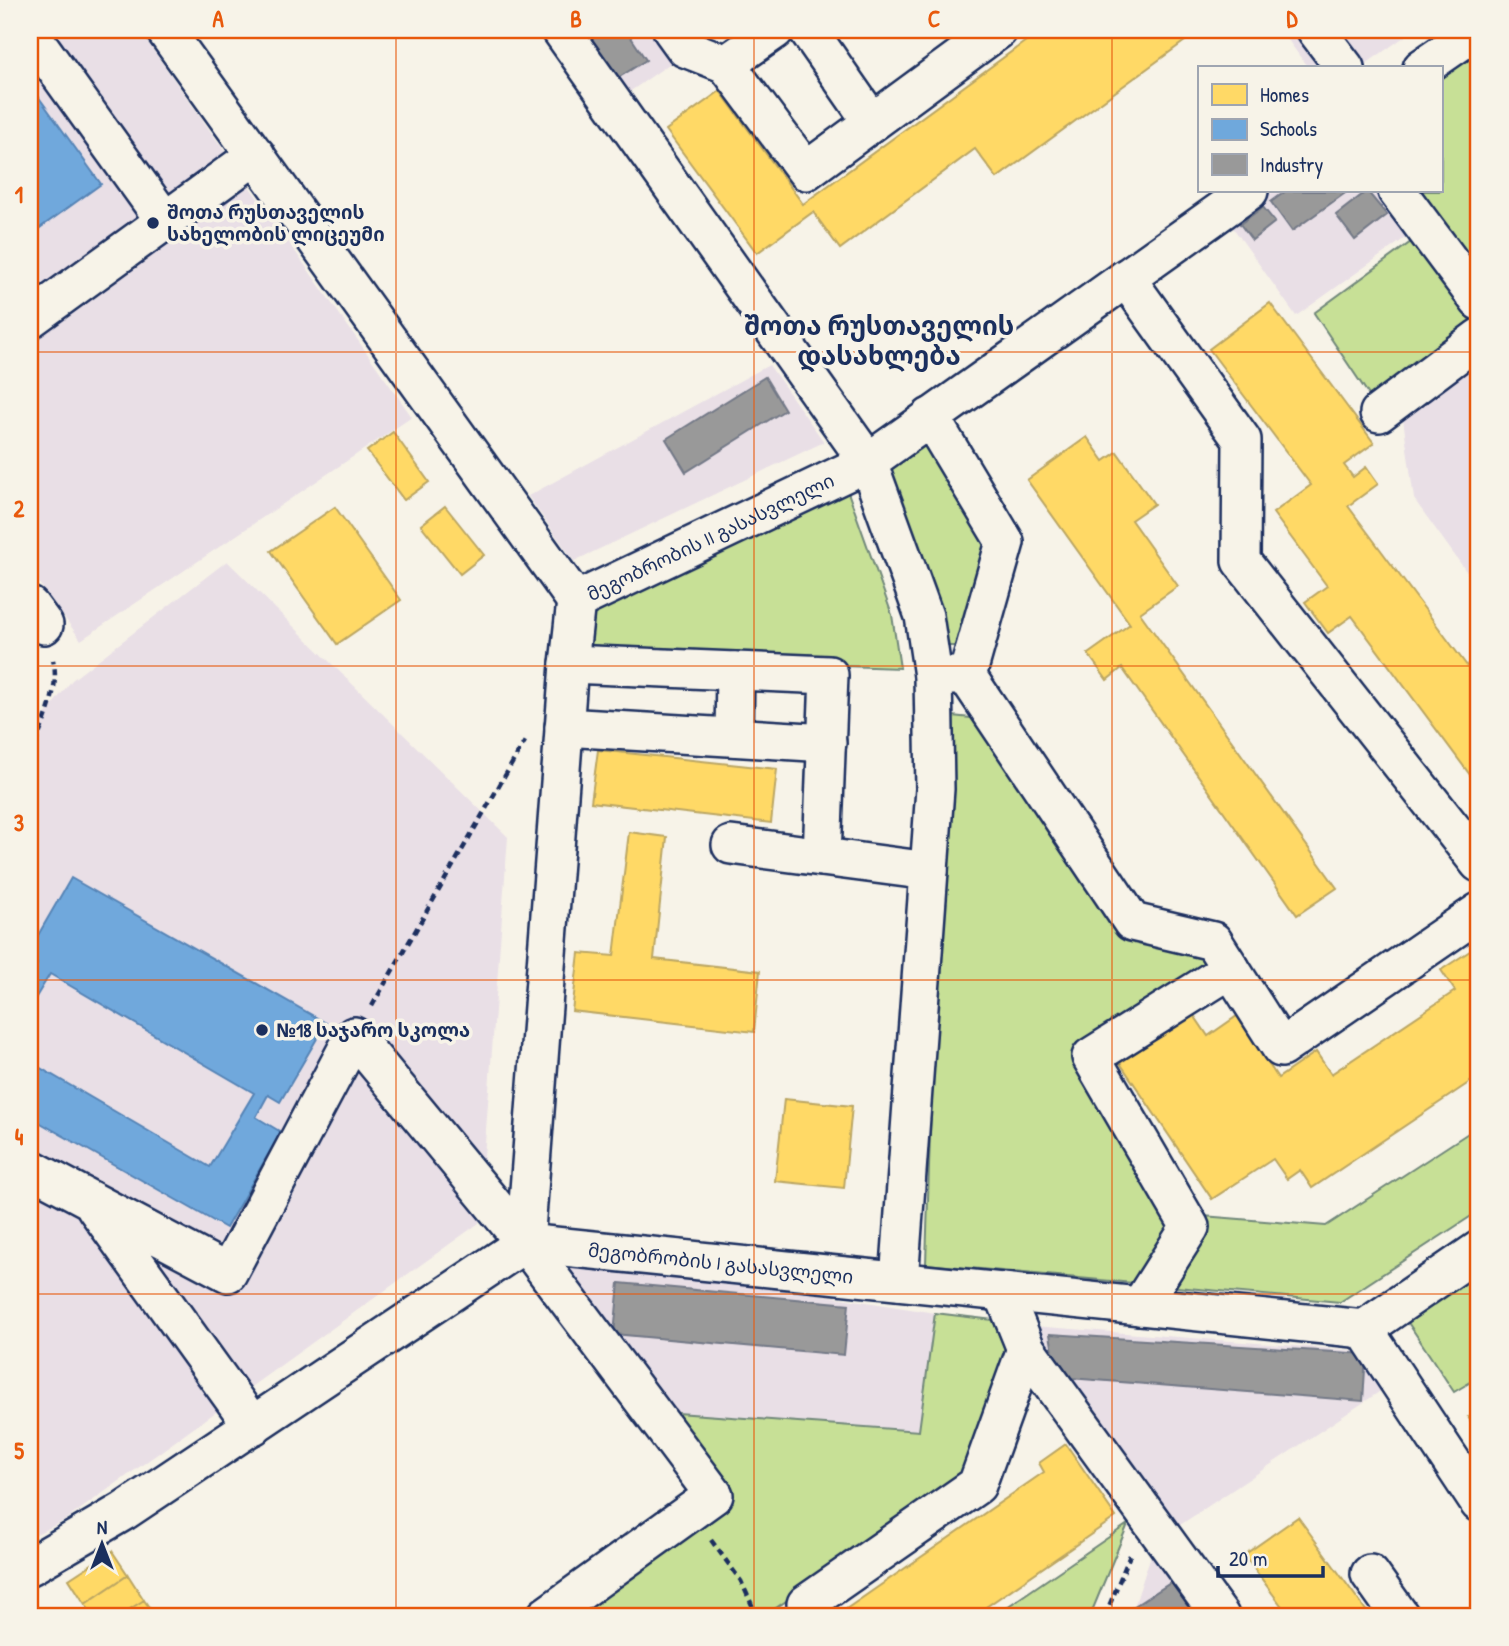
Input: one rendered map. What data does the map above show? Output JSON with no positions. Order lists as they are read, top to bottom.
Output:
{
  "streets": {
    "street": ["მეგობრობის II გასასვლელი", "მეგობრობის I გასასვლელი"]
  },
  "districts": ["შოთა რუსთაველის დასახლება"],
  "places": ["შოთა რუსთაველის სახელობის ლიცეუმი", "№18 საჯარო სკოლა"],
  "legend": ["Homes", "Schools", "Industry"],
  "scale_bar": "20 m",
  "north": "top",
  "grid": {
    "columns": [
      "A",
      "B",
      "C",
      "D"
    ],
    "rows": [
      "1",
      "2",
      "3",
      "4",
      "5"
    ]
  }
}
